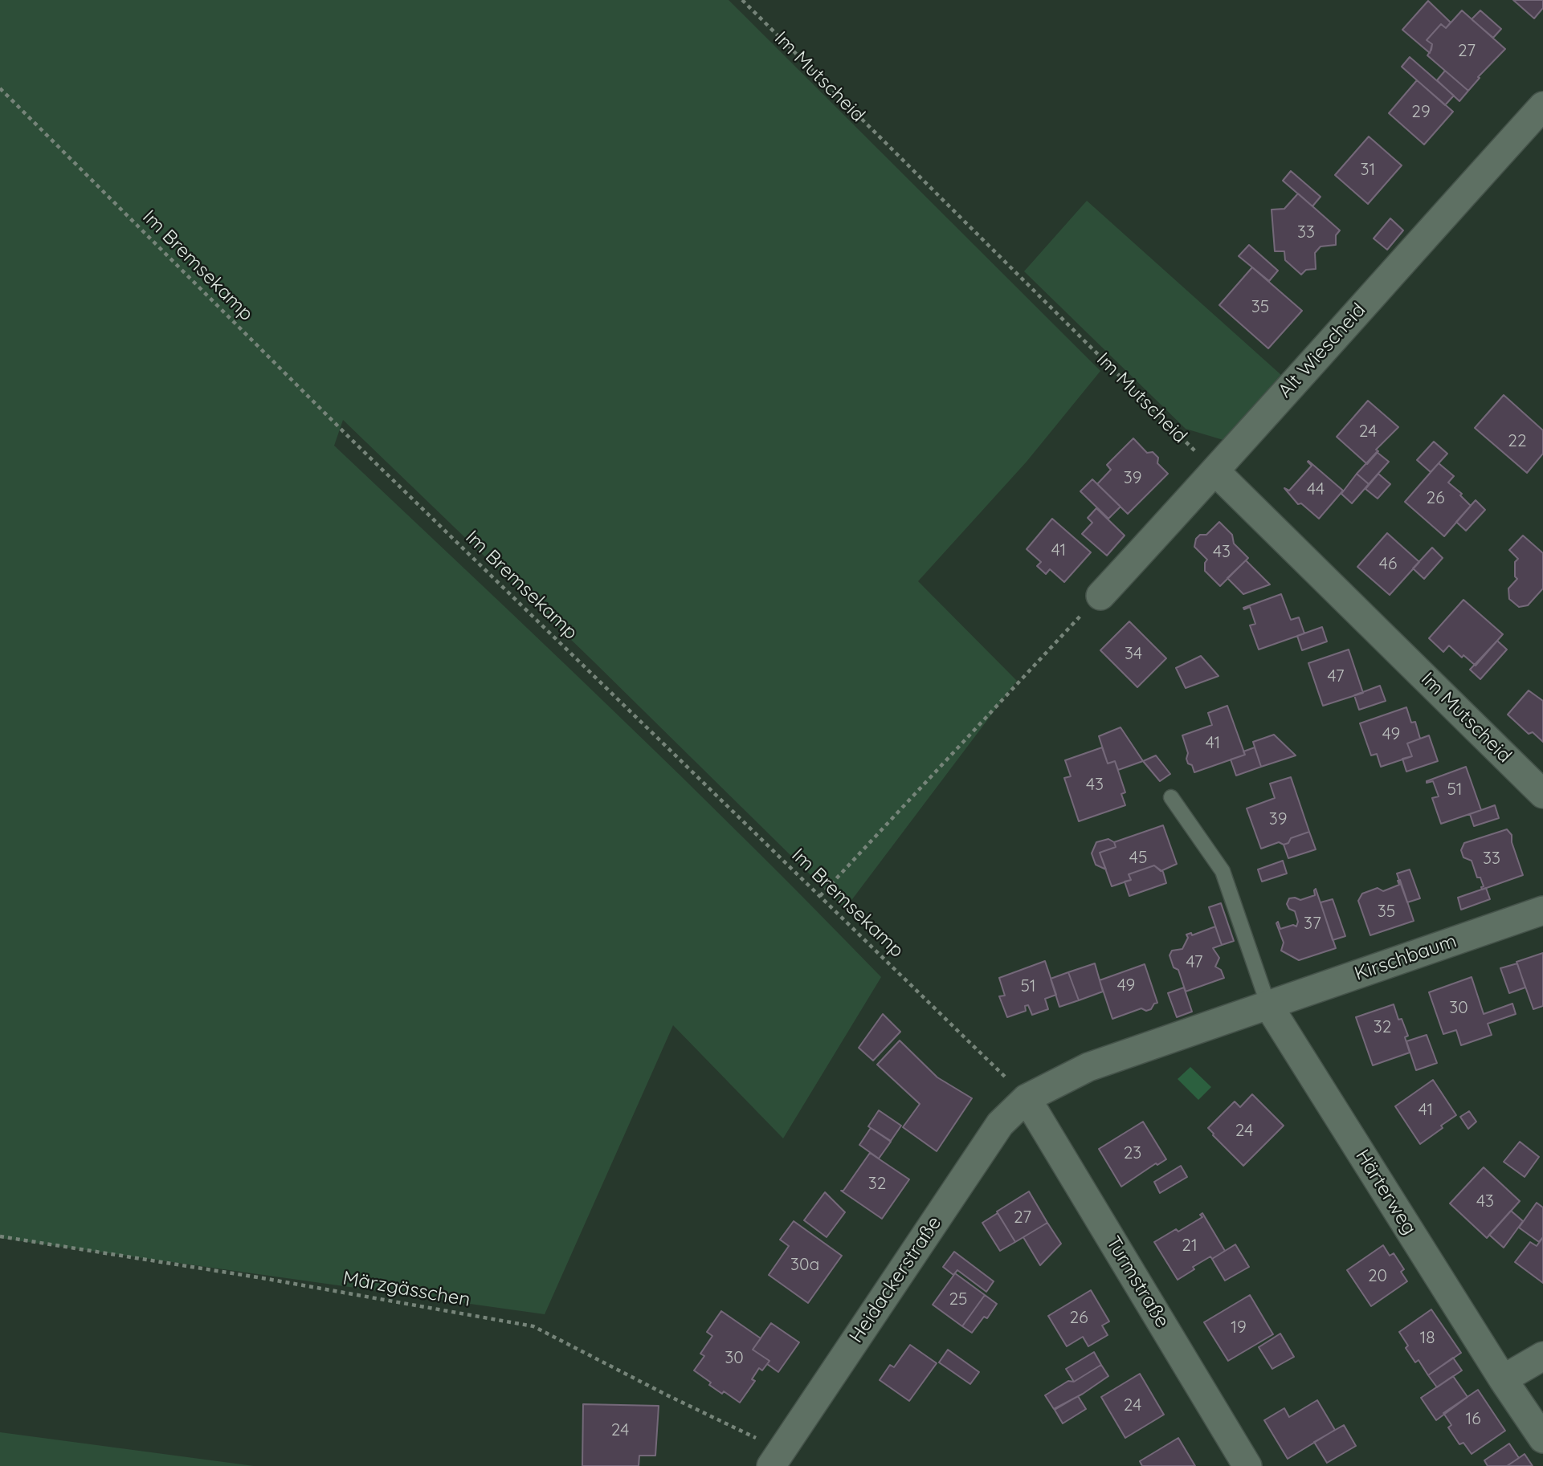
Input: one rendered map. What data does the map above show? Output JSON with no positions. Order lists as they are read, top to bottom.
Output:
{
  "streets": {
    "street": [
      "Im Mutscheid",
      "Alt Wiescheid",
      "Kirschbaum",
      "Härterweg",
      "Heidackerstraße",
      "Turmstraße"
    ],
    "path": ["Im Bremsekamp", "Märzgässchen"]
  },
  "crossings": [
    ["Im Mutscheid", "Alt Wiescheid"],
    ["Im Bremsekamp", "Kirschbaum"],
    ["Im Bremsekamp", "Heidackerstraße"],
    ["Im Bremsekamp", "Turmstraße"],
    ["Kirschbaum", "Härterweg"],
    ["Kirschbaum", "Heidackerstraße"],
    ["Kirschbaum", "Turmstraße"],
    ["Heidackerstraße", "Turmstraße"],
    ["Heidackerstraße", "Märzgässchen"]
  ],
  "house_numbers": [
    "27",
    "29",
    "31",
    "33",
    "35",
    "24",
    "22",
    "39",
    "44",
    "26",
    "41",
    "43",
    "46",
    "34",
    "47",
    "49",
    "41",
    "43",
    "51",
    "39",
    "45",
    "33",
    "35",
    "37",
    "47",
    "49",
    "51",
    "30",
    "32",
    "41",
    "24",
    "23",
    "32",
    "43",
    "27",
    "21",
    "30a",
    "20",
    "25",
    "26",
    "19",
    "18",
    "30",
    "24",
    "16",
    "24"
  ]
}
